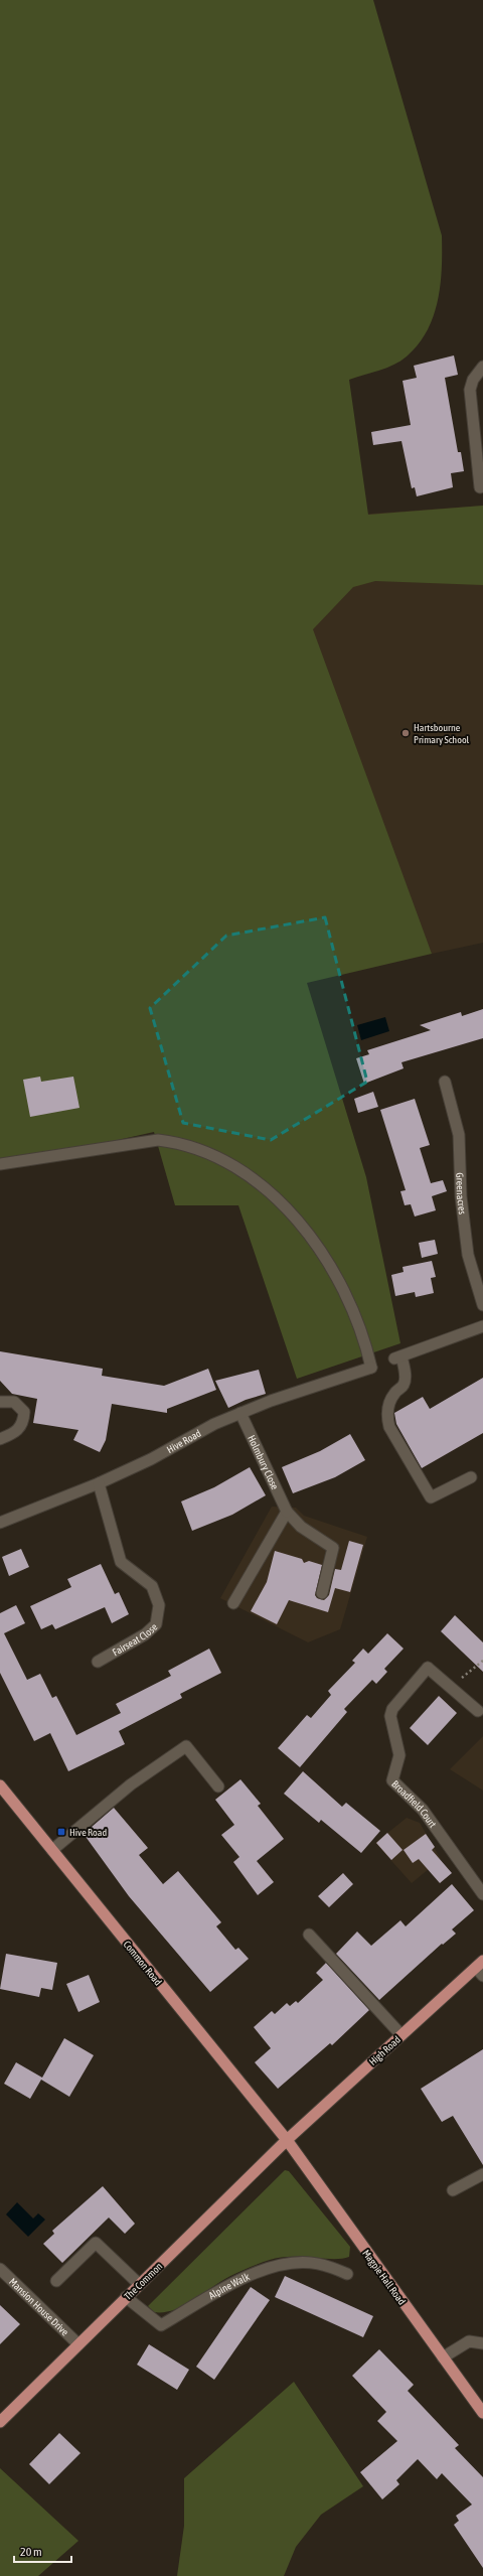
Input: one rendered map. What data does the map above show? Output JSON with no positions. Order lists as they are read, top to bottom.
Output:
{
  "streets": {
    "main road": [
      "Common Road",
      "High Road",
      "Magpie Hall Road",
      "The Common"
    ],
    "street": [
      "Greenacres",
      "Hive Road",
      "Holmbury Close",
      "Fairseat Close",
      "Broadfield Court",
      "Alpine Walk",
      "Mansion House Drive"
    ]
  },
  "crossings": [
    ["Hive Road", "Holmbury Close"],
    ["Hive Road", "Fairseat Close"],
    ["Common Road", "High Road"],
    ["Common Road", "Magpie Hall Road"],
    ["Common Road", "The Common"],
    ["High Road", "Magpie Hall Road"],
    ["High Road", "The Common"],
    ["Magpie Hall Road", "The Common"],
    ["The Common", "Alpine Walk"],
    ["The Common", "Mansion House Drive"]
  ],
  "places": {
    "other": ["Hartsbourne Primary School"],
    "transit": ["Hive Road"]
  },
  "scale_bar": "20 m"
}
